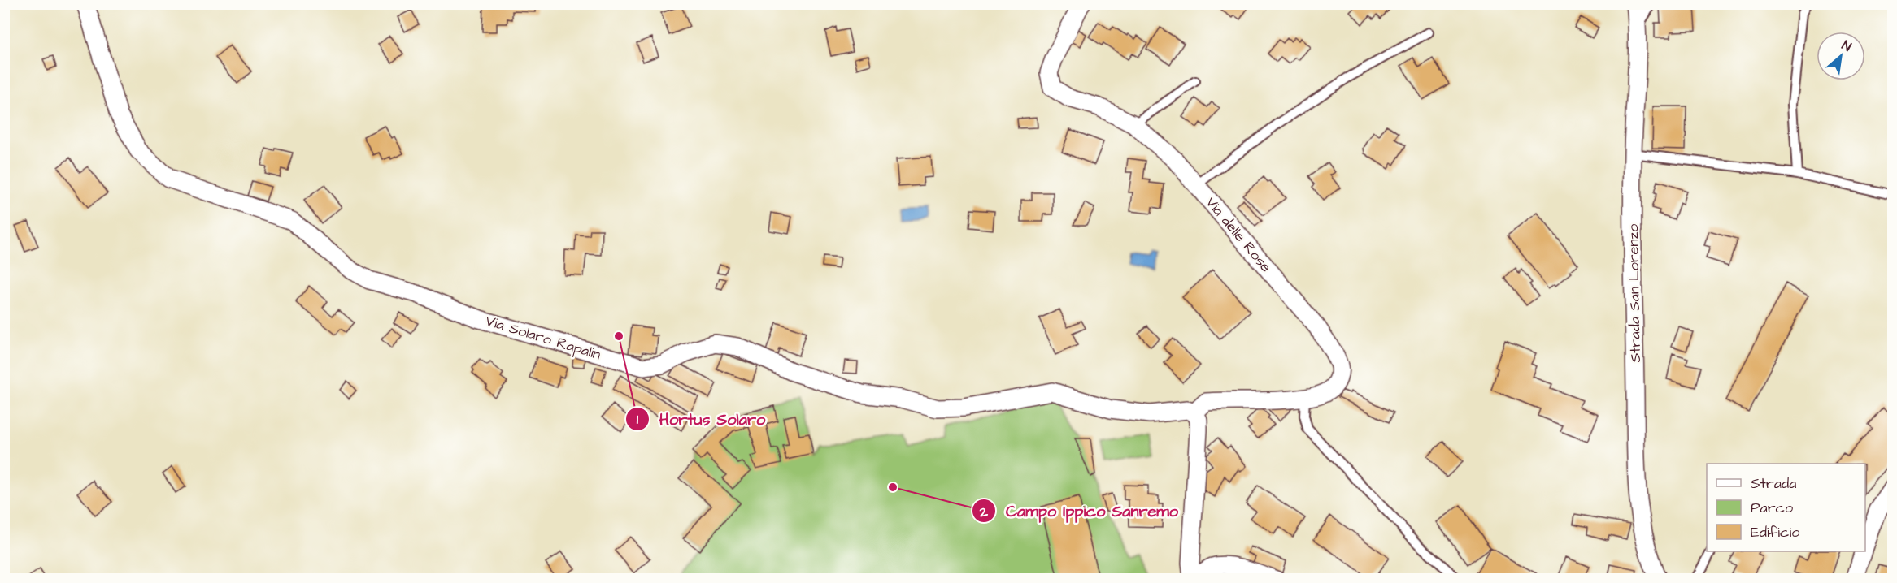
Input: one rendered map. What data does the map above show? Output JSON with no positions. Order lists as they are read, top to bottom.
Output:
{
  "streets": {
    "street": ["Via delle Rose", "Strada San Lorenzo", "Via Solaro Rapalin"]
  },
  "crossings": [
    ["Via delle Rose", "Via Solaro Rapalin"]
  ],
  "places": ["Hortus Solaro", "Campo Ippico Sanremo"],
  "legend": ["Strada", "Parco", "Edificio"],
  "north": "top right"
}
